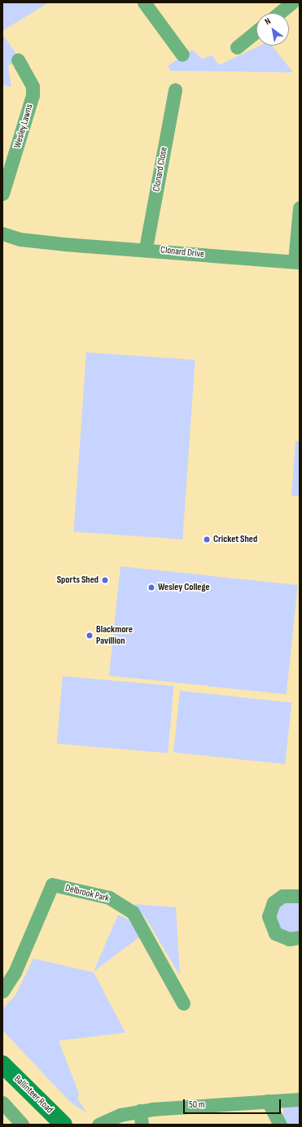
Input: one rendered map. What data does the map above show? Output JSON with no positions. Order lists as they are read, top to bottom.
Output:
{
  "streets": {
    "main road": ["Ballinteer Road"],
    "street": [
      "Wesley Lawns",
      "Clonard Close",
      "Clonard Drive",
      "Delbrook Park"
    ]
  },
  "crossings": [
    ["Clonard Close", "Clonard Drive"]
  ],
  "places": [
    "Cricket Shed",
    "Sports Shed",
    "Wesley College",
    "Blackmore Pavillion"
  ],
  "scale_bar": "50 m",
  "north": "top left"
}
